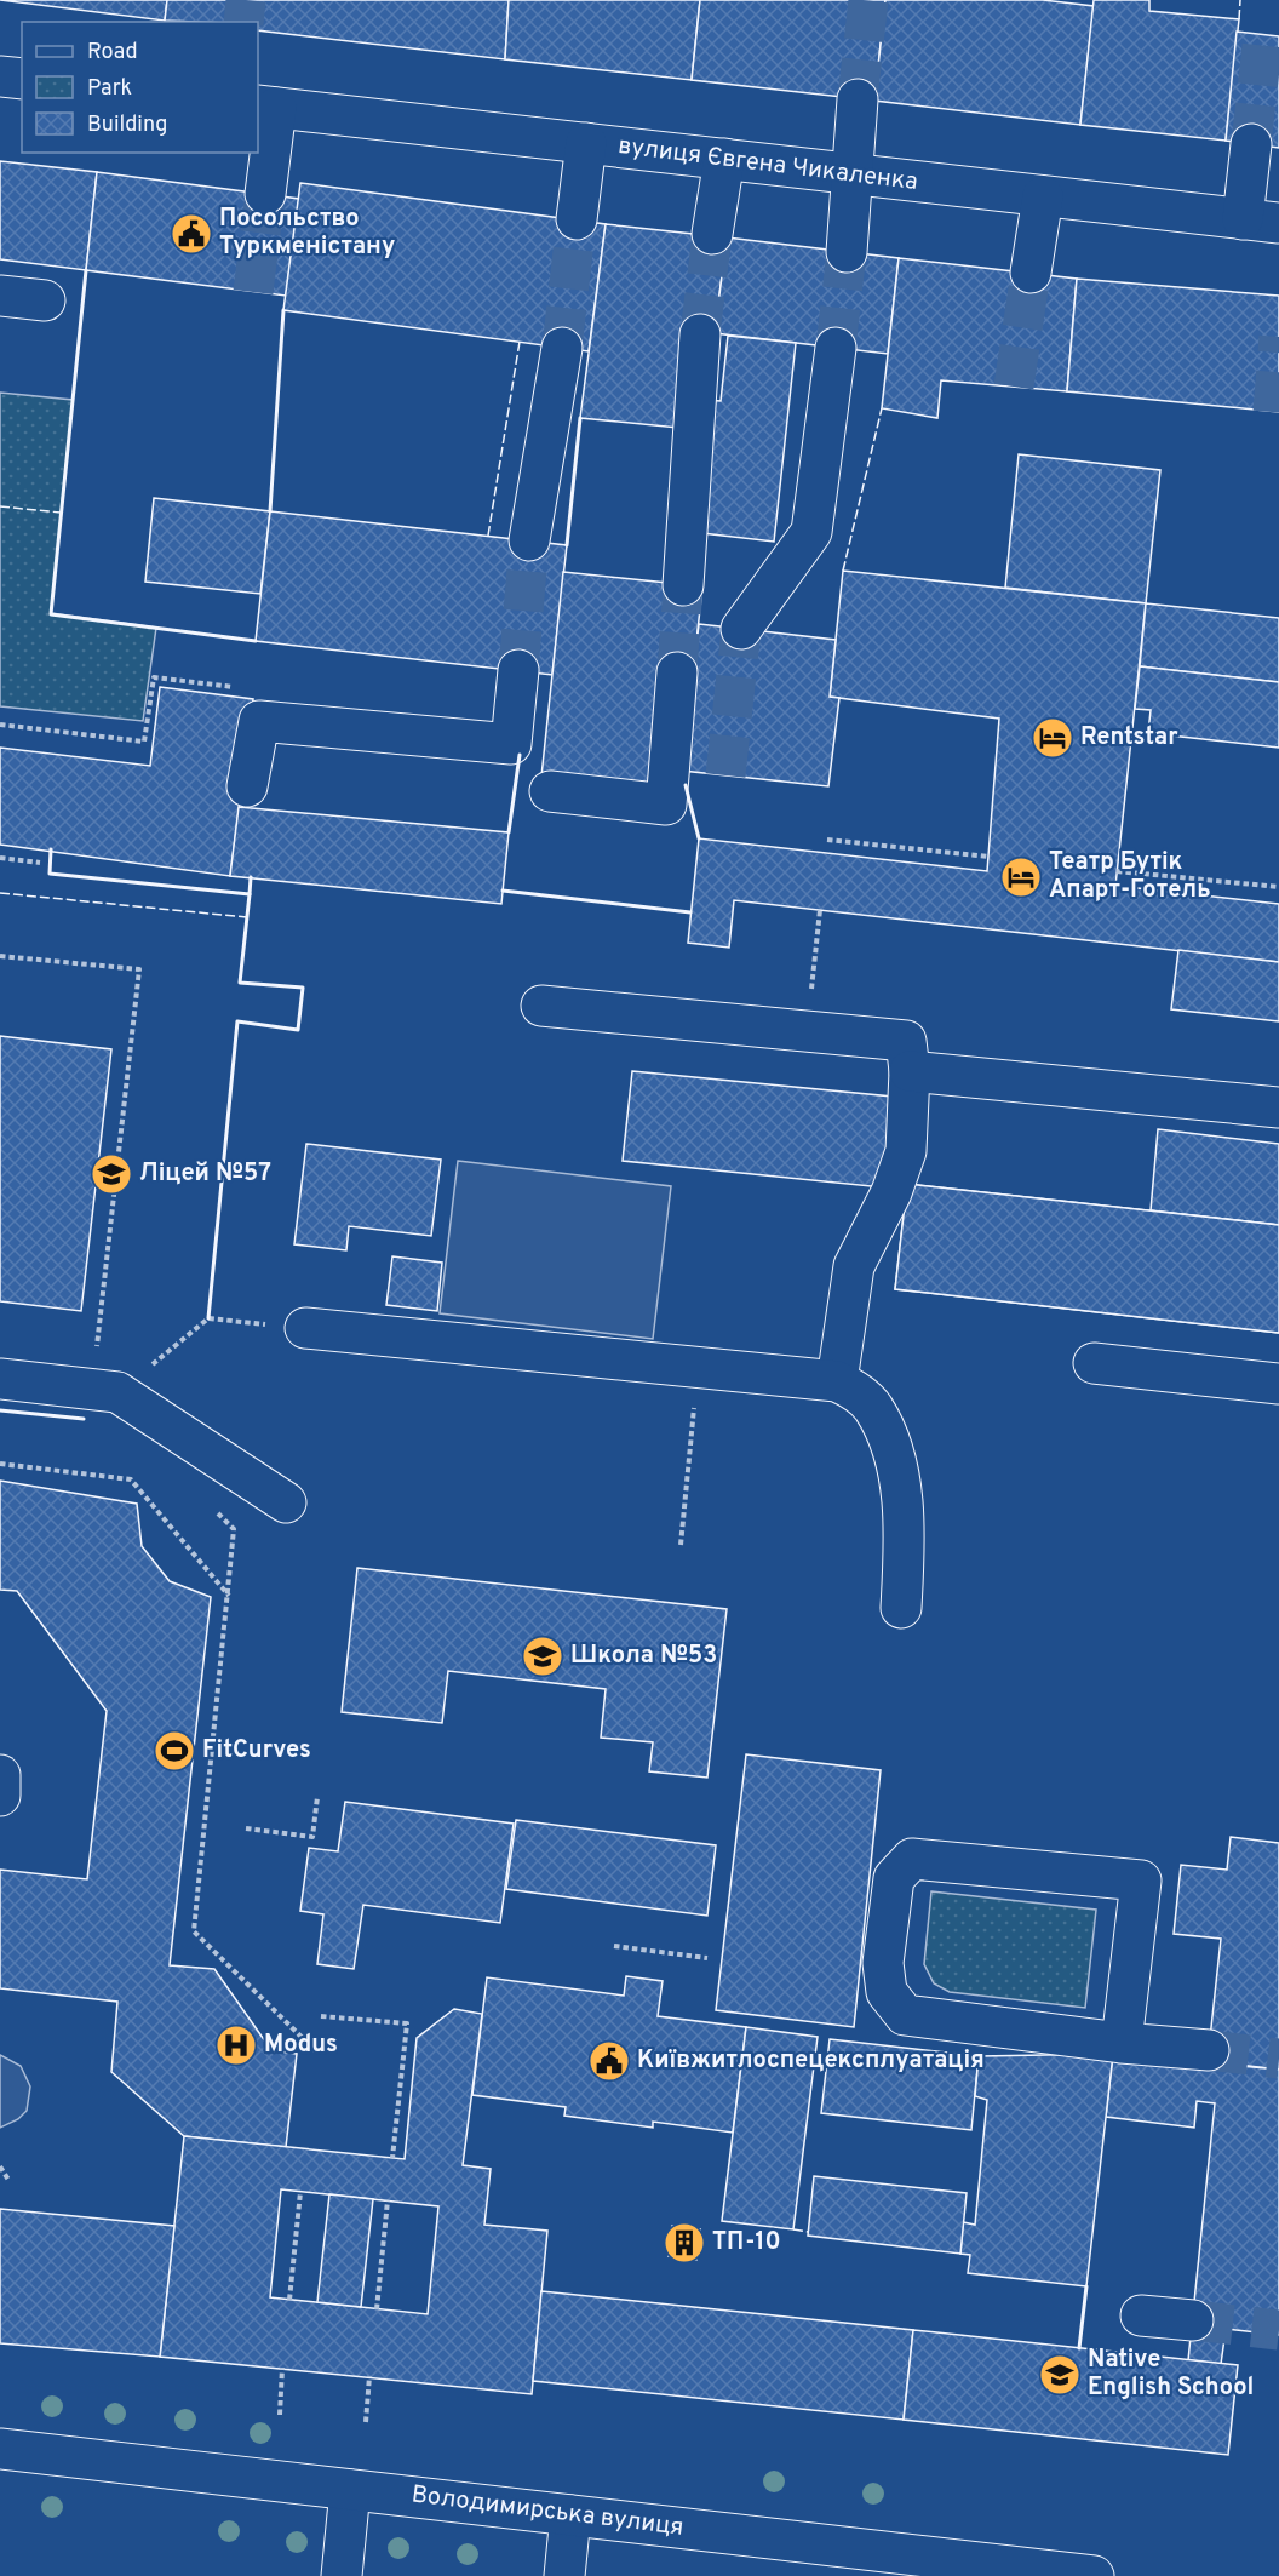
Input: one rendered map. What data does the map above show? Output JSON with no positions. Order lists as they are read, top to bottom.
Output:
{
  "streets": {
    "main road": ["вулиця Євгена Чикаленка", "Володимирська вулиця"]
  },
  "places": {
    "public building": ["Посольство Туркменістану", "Київжитлоспецексплуатація"],
    "hotel": ["Rentstar", "Театр Бутік Апарт-Готель"],
    "school or university": ["Ліцей №57", "Школа №53", "Native English School"],
    "sports": ["FitCurves"],
    "hospital": ["Modus"],
    "building": ["ТП-10"]
  },
  "legend": ["Road", "Park", "Building"]
}
